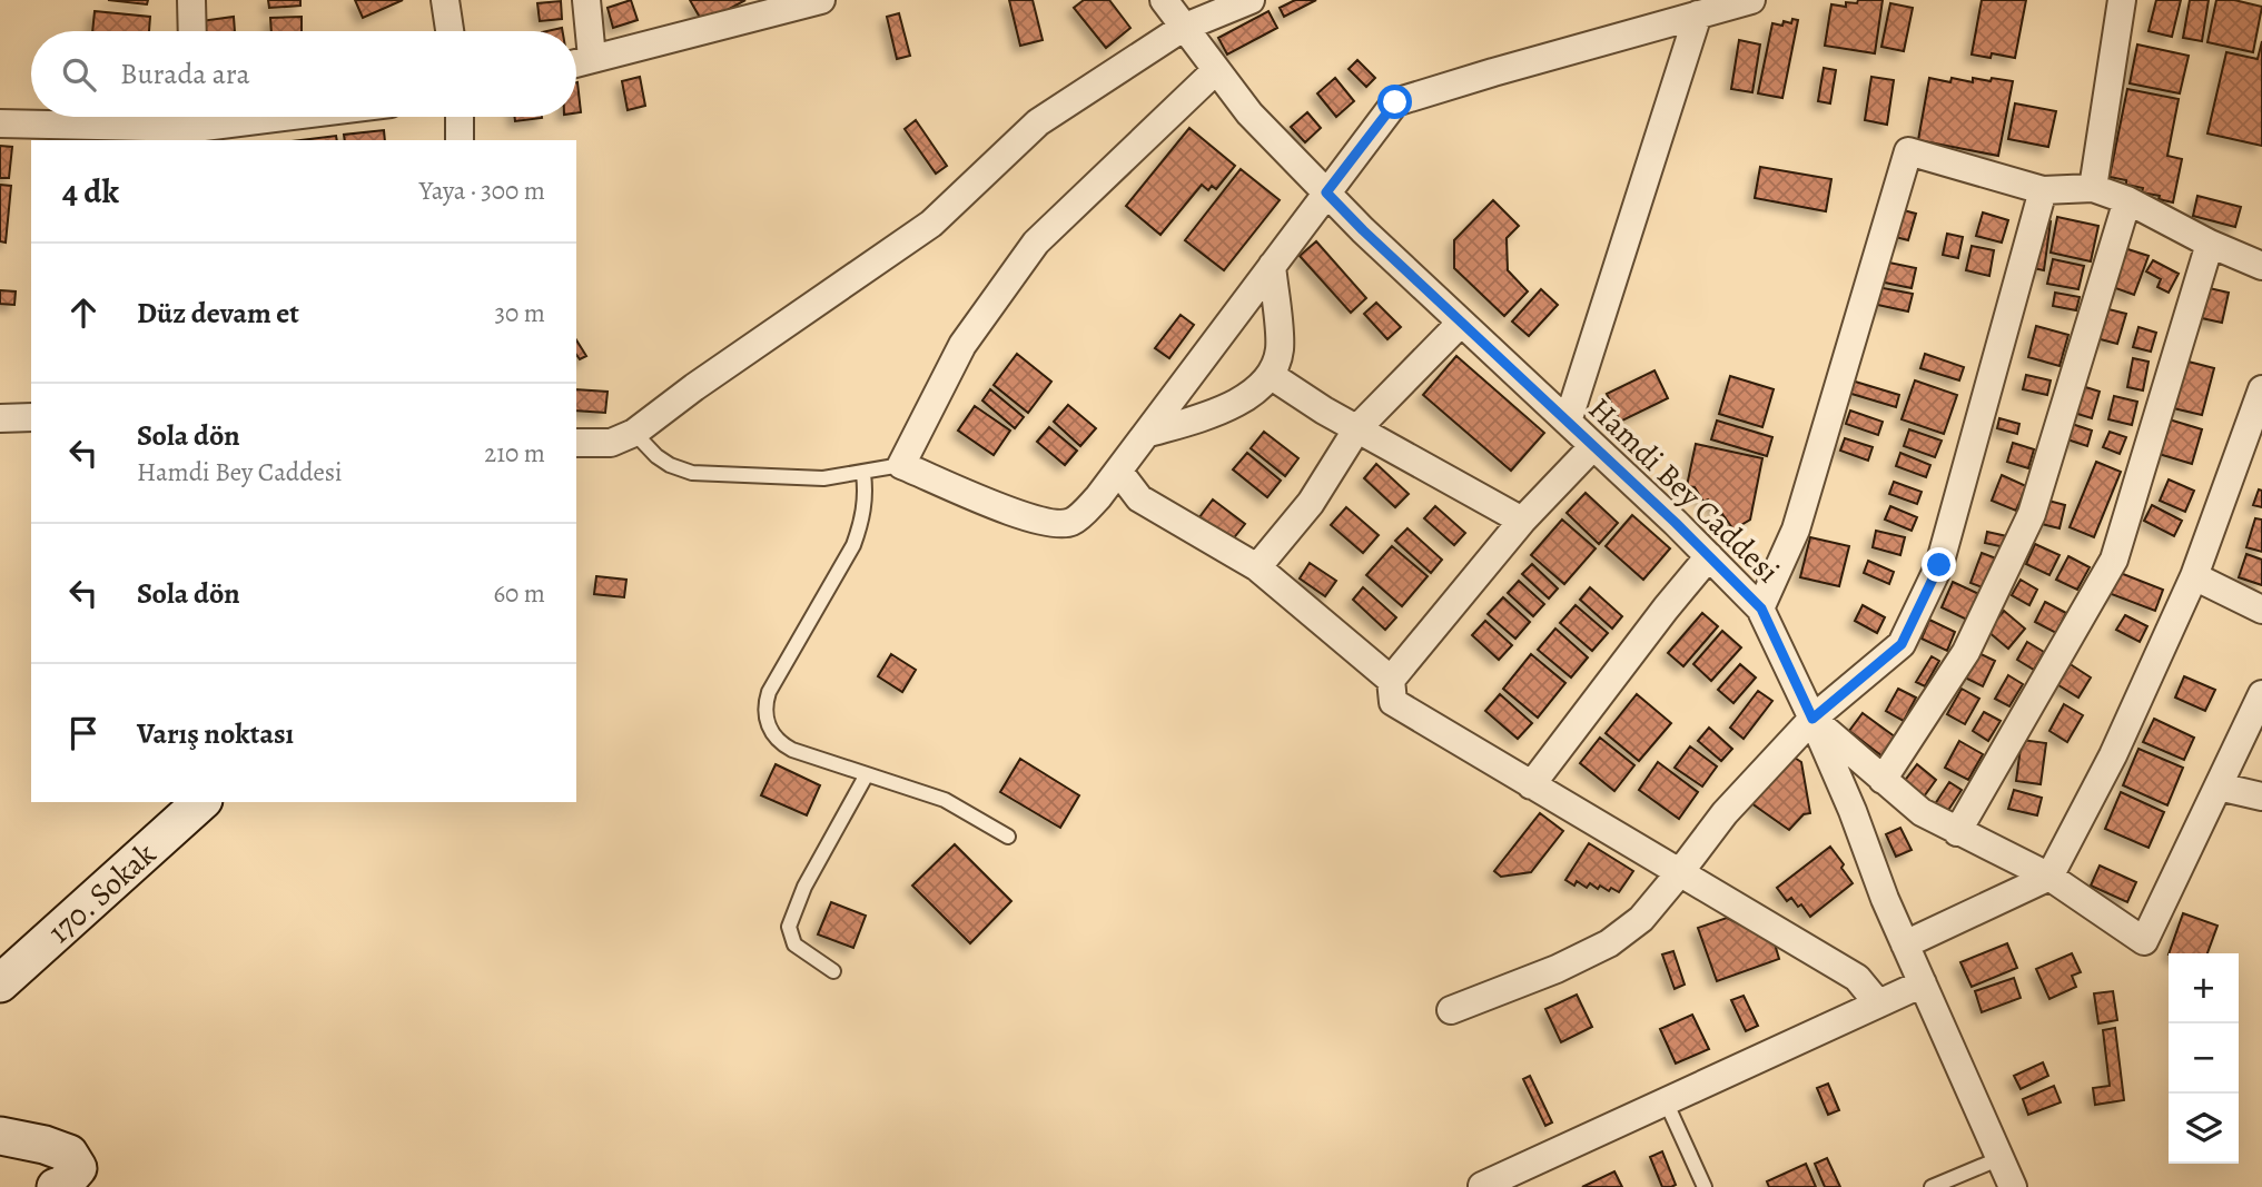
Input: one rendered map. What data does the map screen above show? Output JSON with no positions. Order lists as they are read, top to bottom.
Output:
{
  "streets": {
    "street": ["Hamdi Bey Caddesi", "170. Sokak"]
  },
  "page": {
    "search": "Burada ara",
    "heading": ["4 dk", "Yaya · 300 m"],
    "list": [
      ["Düz devam et", "30 m"],
      ["Sola dön", "Hamdi Bey Caddesi", "210 m"],
      ["Sola dön", "60 m"],
      "Varış noktası"
    ],
    "map_buttons": ["+", "−"]
  }
}
